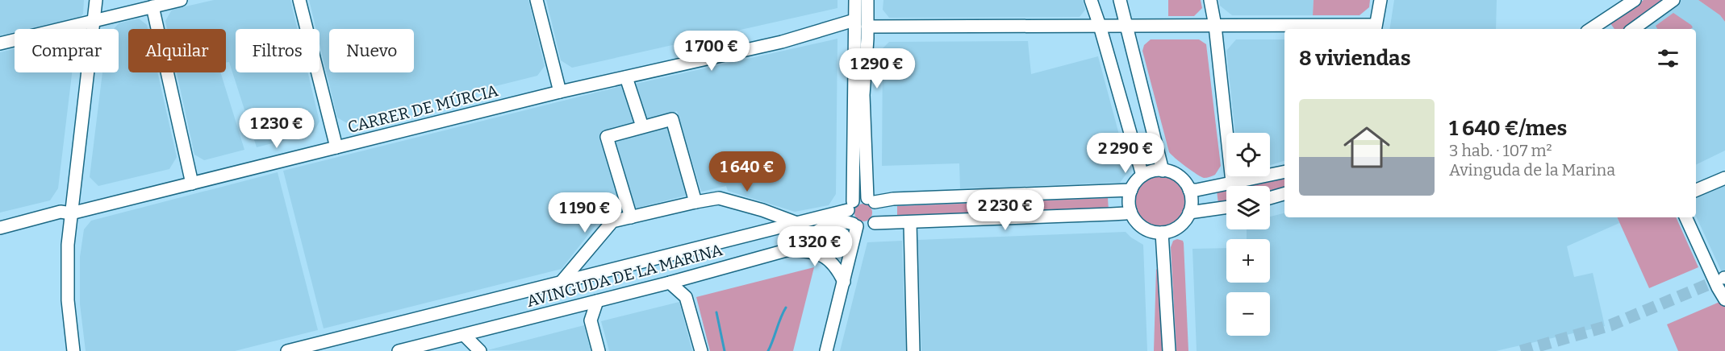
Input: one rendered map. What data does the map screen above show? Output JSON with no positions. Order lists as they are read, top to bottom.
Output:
{
  "streets": {
    "street": ["CARRER DE MÚRCIA", "AVINGUDA DE LA MARINA"]
  },
  "page": {
    "chip": [
      "Comprar",
      "Alquilar",
      "Filtros",
      "Nuevo"
    ],
    "heading": "8 viviendas",
    "price": [
      "1 700 €",
      "1 290 €",
      "1 230 €",
      "2 290 €",
      "1 640 €",
      "2 230 €",
      "1 190 €",
      "1 320 €"
    ],
    "list": [
      {
        "name": "1 640 €/mes",
        "note": "3 hab. · 107 m² · Avinguda de la Marina"
      }
    ],
    "map_buttons": ["+", "−"]
  }
}
